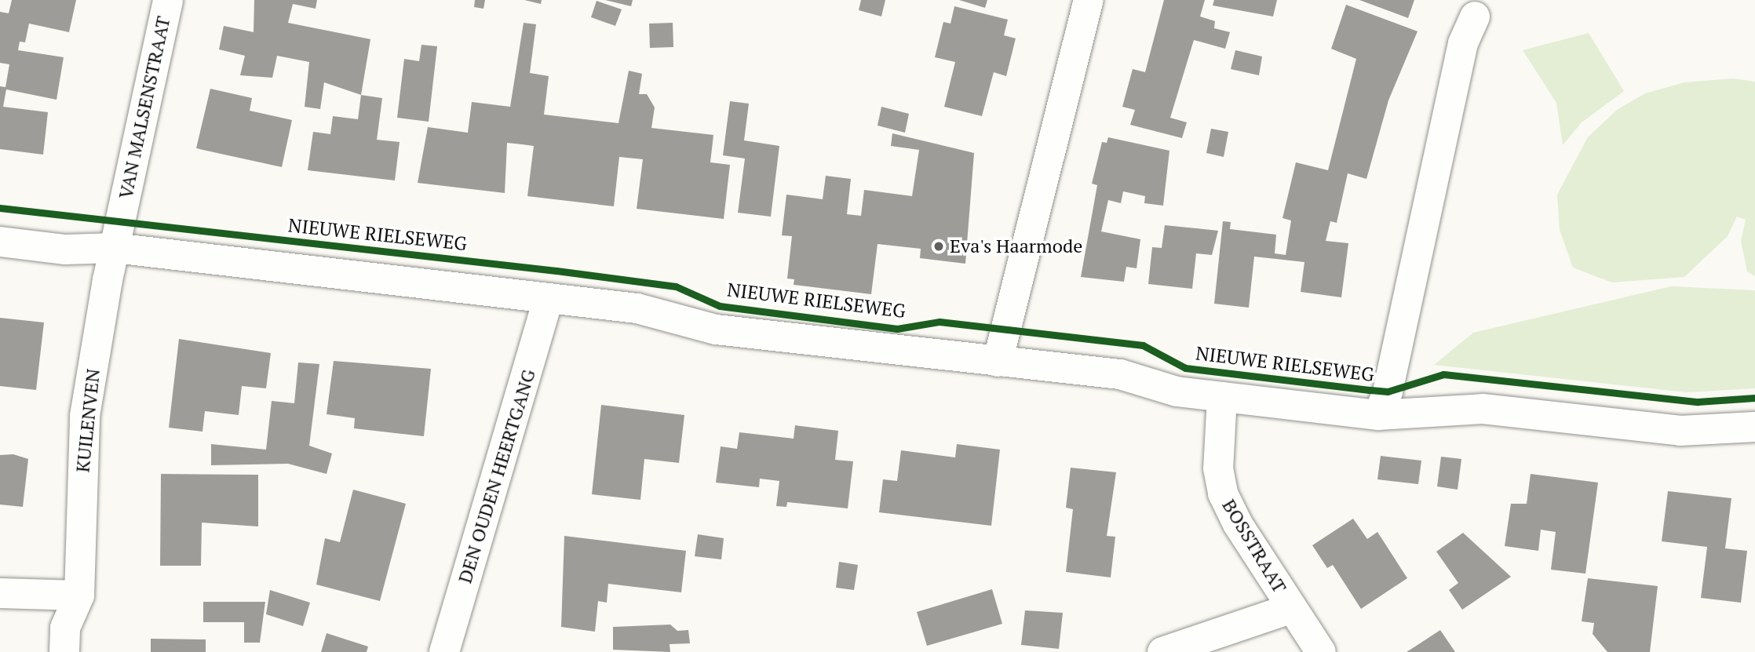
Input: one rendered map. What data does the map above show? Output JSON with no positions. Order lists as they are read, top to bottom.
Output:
{
  "streets": {
    "street": [
      "VAN MALSENSTRAAT",
      "NIEUWE RIELSEWEG",
      "KUILENVEN",
      "DEN OUDEN HEERTGANG",
      "BOSSTRAAT"
    ]
  },
  "crossings": [
    ["VAN MALSENSTRAAT", "NIEUWE RIELSEWEG"],
    ["VAN MALSENSTRAAT", "KUILENVEN"],
    ["NIEUWE RIELSEWEG", "KUILENVEN"],
    ["NIEUWE RIELSEWEG", "DEN OUDEN HEERTGANG"],
    ["NIEUWE RIELSEWEG", "BOSSTRAAT"]
  ],
  "places": ["Eva's Haarmode"]
}
